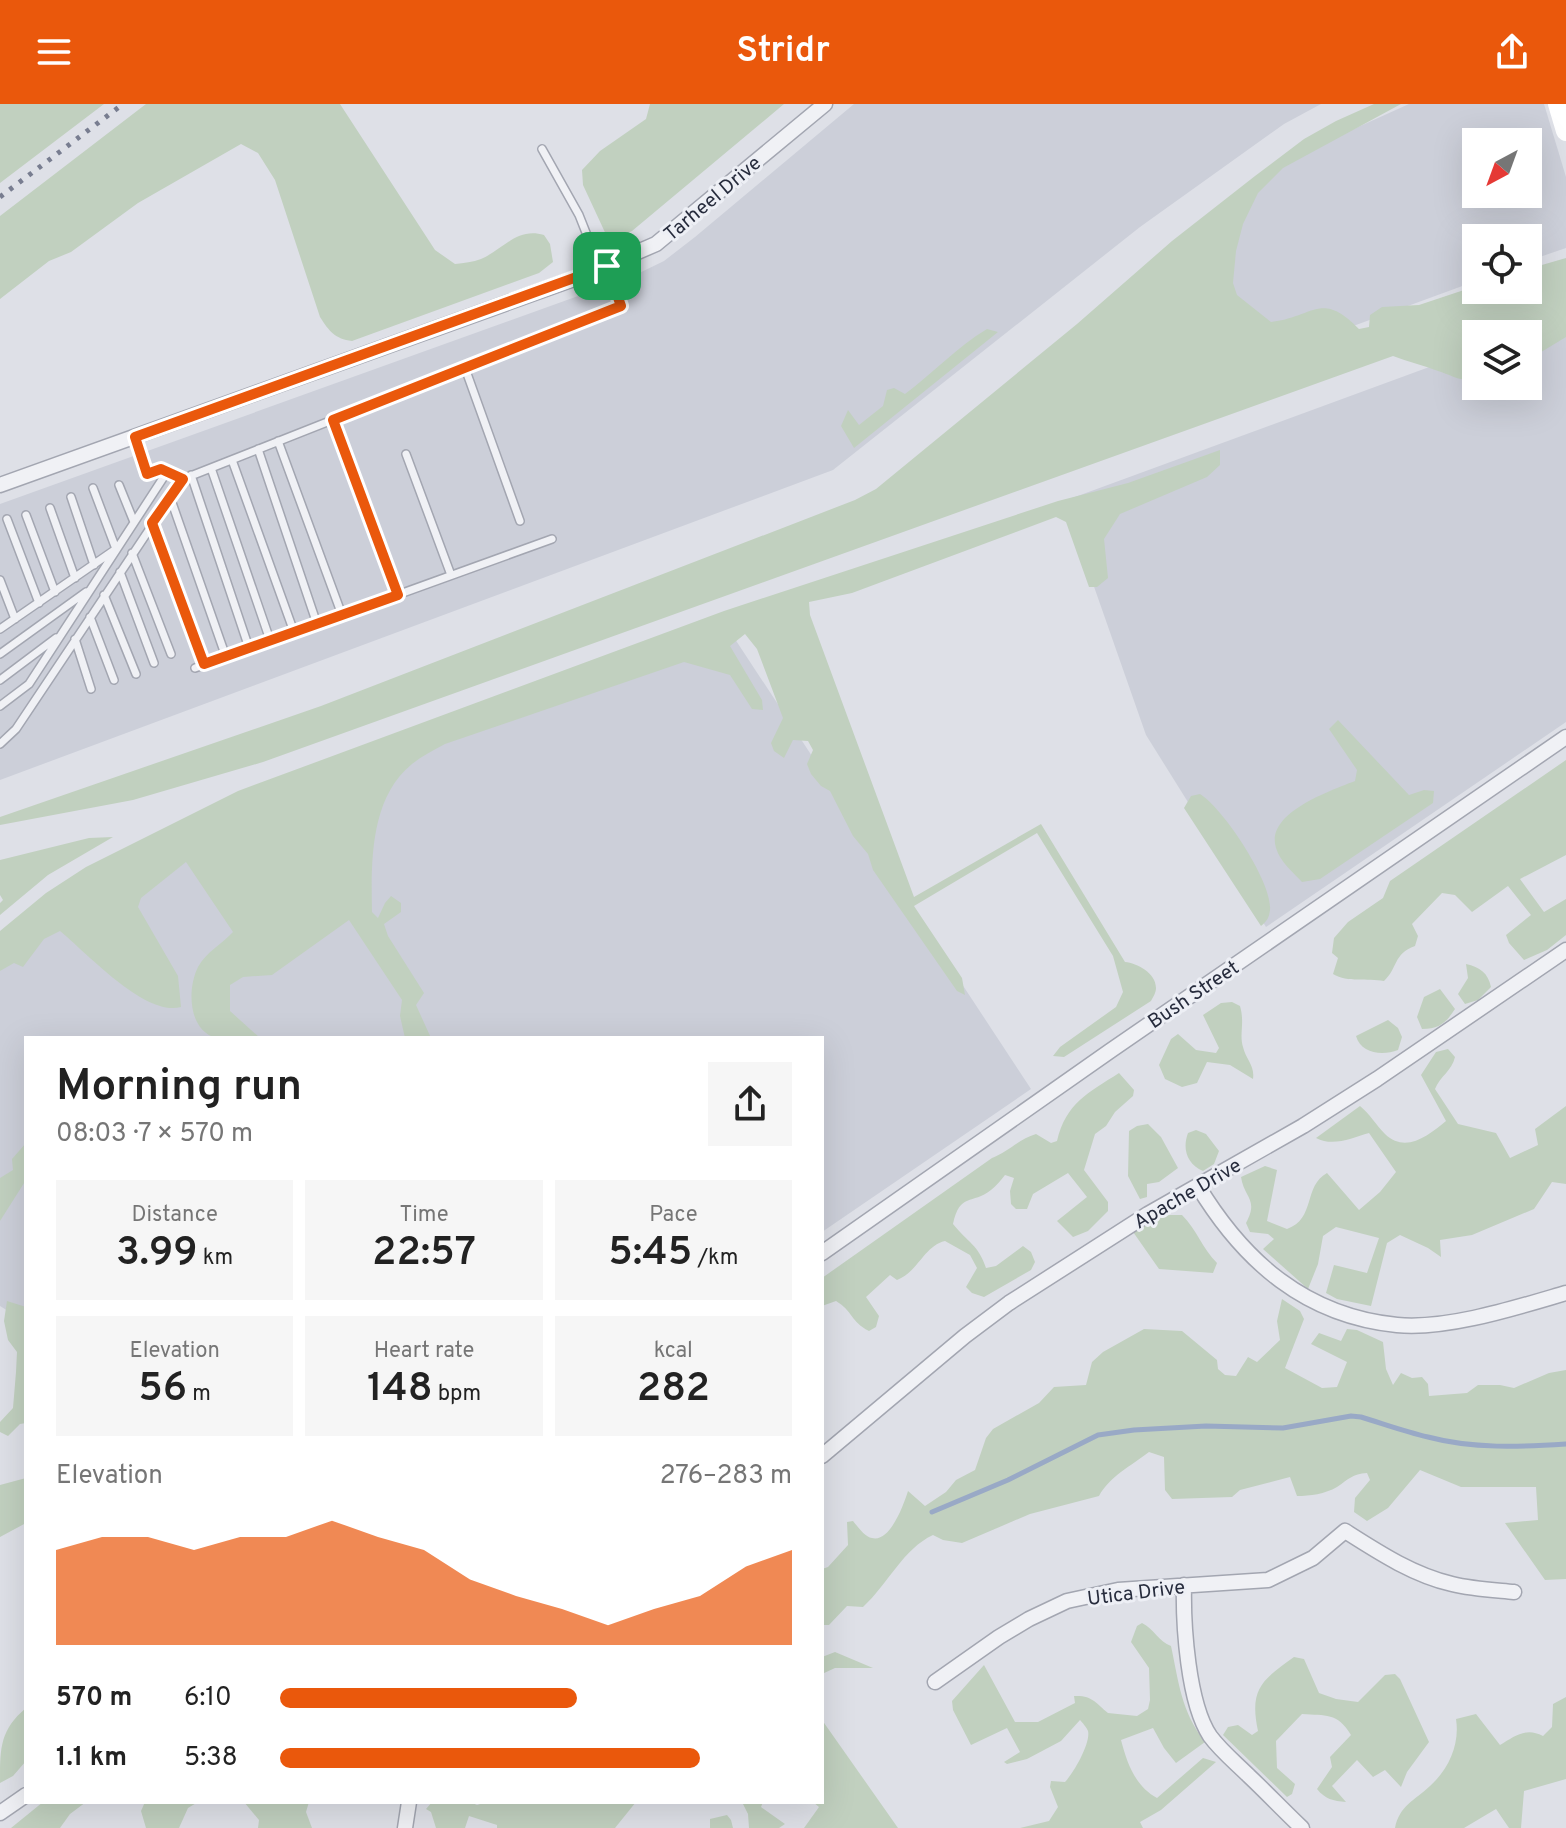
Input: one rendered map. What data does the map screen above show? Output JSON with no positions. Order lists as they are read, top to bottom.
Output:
{
  "streets": {
    "street": [
      "Tarheel Drive",
      "Bush Street",
      "Apache Drive",
      "Utica Drive"
    ]
  },
  "north": "bottom left",
  "page": {
    "header": "Stridr",
    "heading": ["Morning run", "08:03 · 7 × 570 m"],
    "stats": [
      ["Distance", "3.99 km"],
      ["Time", "22:57"],
      ["Pace", "5:45 /km"],
      ["Elevation", "56 m"],
      ["Heart rate", "148 bpm"],
      ["kcal", "282"]
    ],
    "chart": ["Elevation", "276–283 m"],
    "list": [
      {
        "name": "570 m",
        "note": "6:10"
      },
      {
        "name": "1.1 km",
        "note": "5:38"
      }
    ]
  }
}
